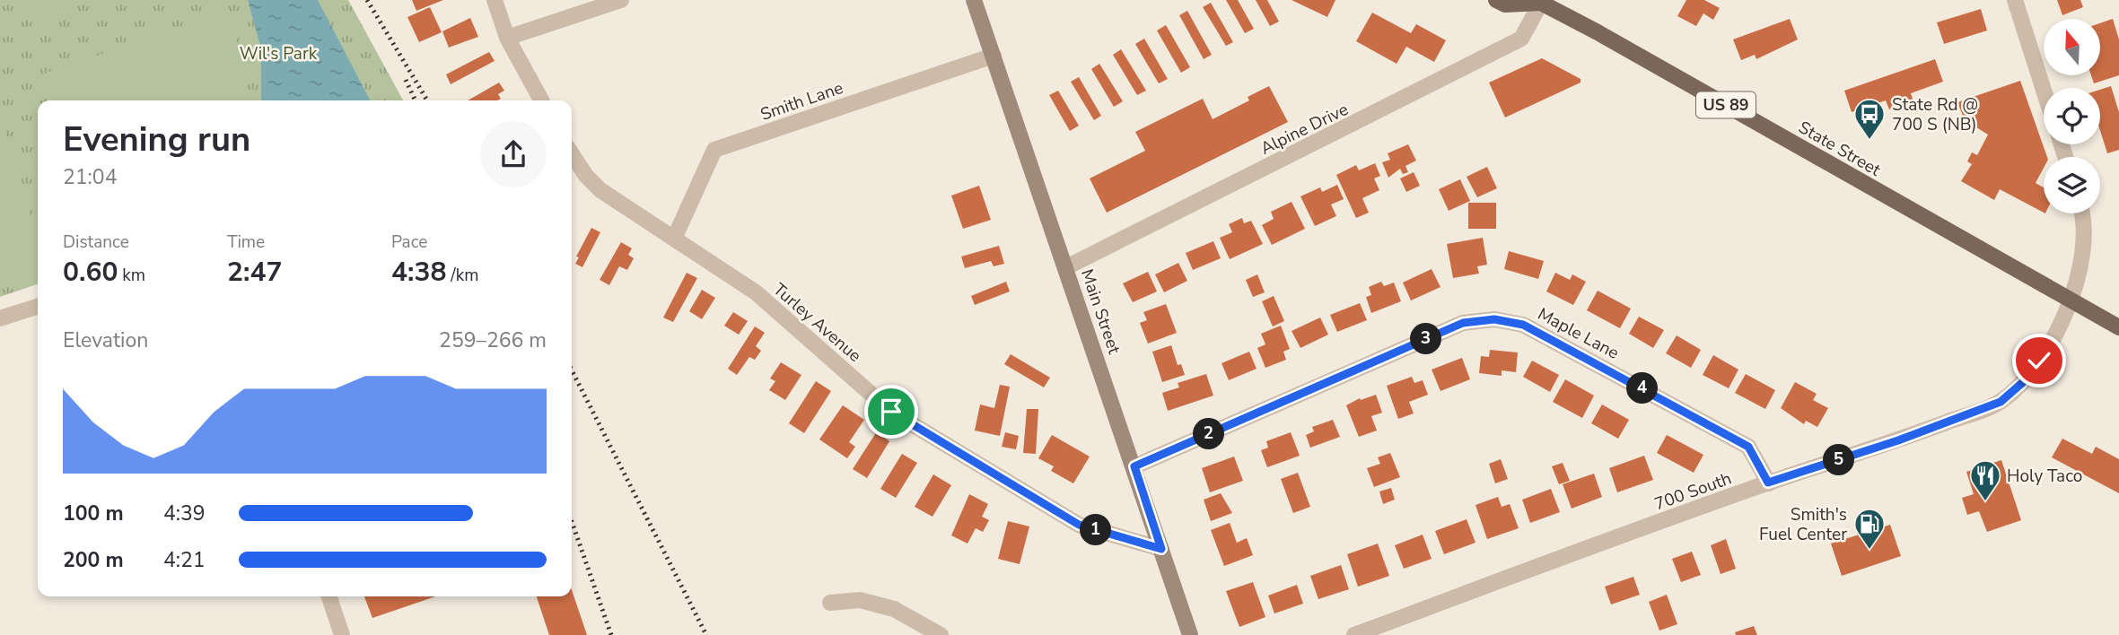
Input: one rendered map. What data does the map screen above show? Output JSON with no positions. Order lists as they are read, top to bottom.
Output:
{
  "streets": {
    "main road": ["US 89", "State Street", "Main Street"],
    "street": [
      "Smith Lane",
      "Alpine Drive",
      "Turley Avenue",
      "Maple Lane",
      "700 South"
    ]
  },
  "crossings": [
    ["Smith Lane", "Main Street"],
    ["Smith Lane", "Turley Avenue"],
    ["Alpine Drive", "State Street"],
    ["Alpine Drive", "Main Street"],
    ["State Street", "700 South"],
    ["Main Street", "Turley Avenue"],
    ["Main Street", "Maple Lane"],
    ["Maple Lane", "700 South"]
  ],
  "parks": ["Wil's Park"],
  "places": {
    "bus stop": ["State Rd @ 700 S (NB)"],
    "restaurant": ["Holy Taco"],
    "fuel station": ["Smith's Fuel Center"]
  },
  "north": "top",
  "page": {
    "heading": ["Evening run", "21:04"],
    "stats": [
      ["Distance", "0.60 km"],
      ["Time", "2:47"],
      ["Pace", "4:38 /km"]
    ],
    "chart": ["Elevation", "259–266 m"],
    "pins": [
      "3",
      "4",
      "2",
      "5",
      "1"
    ],
    "list": [
      {
        "name": "100 m",
        "note": "4:39"
      },
      {
        "name": "200 m",
        "note": "4:21"
      }
    ]
  }
}
